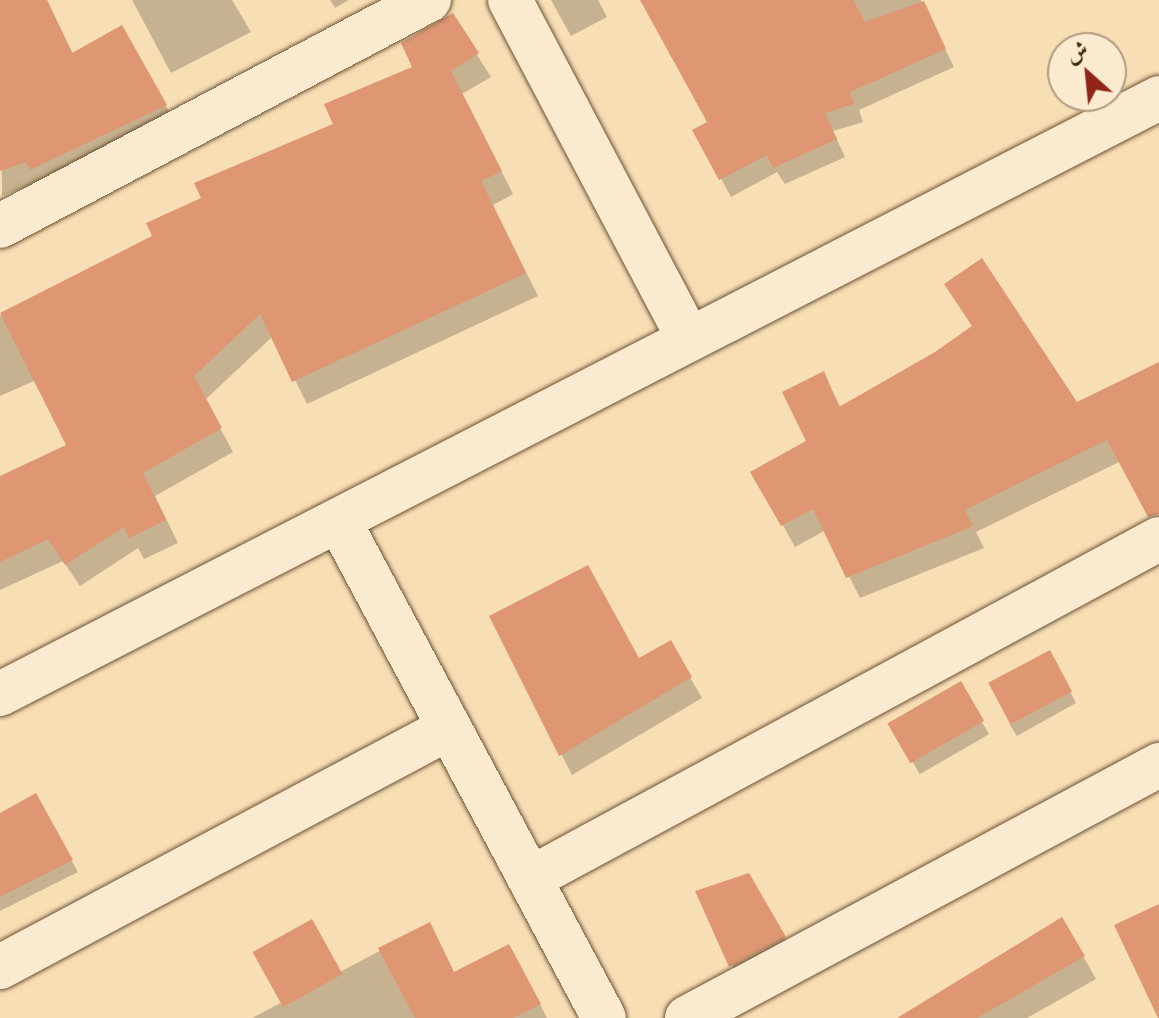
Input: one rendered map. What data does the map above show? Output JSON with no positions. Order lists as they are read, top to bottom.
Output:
{
  "north": "top left"
}
